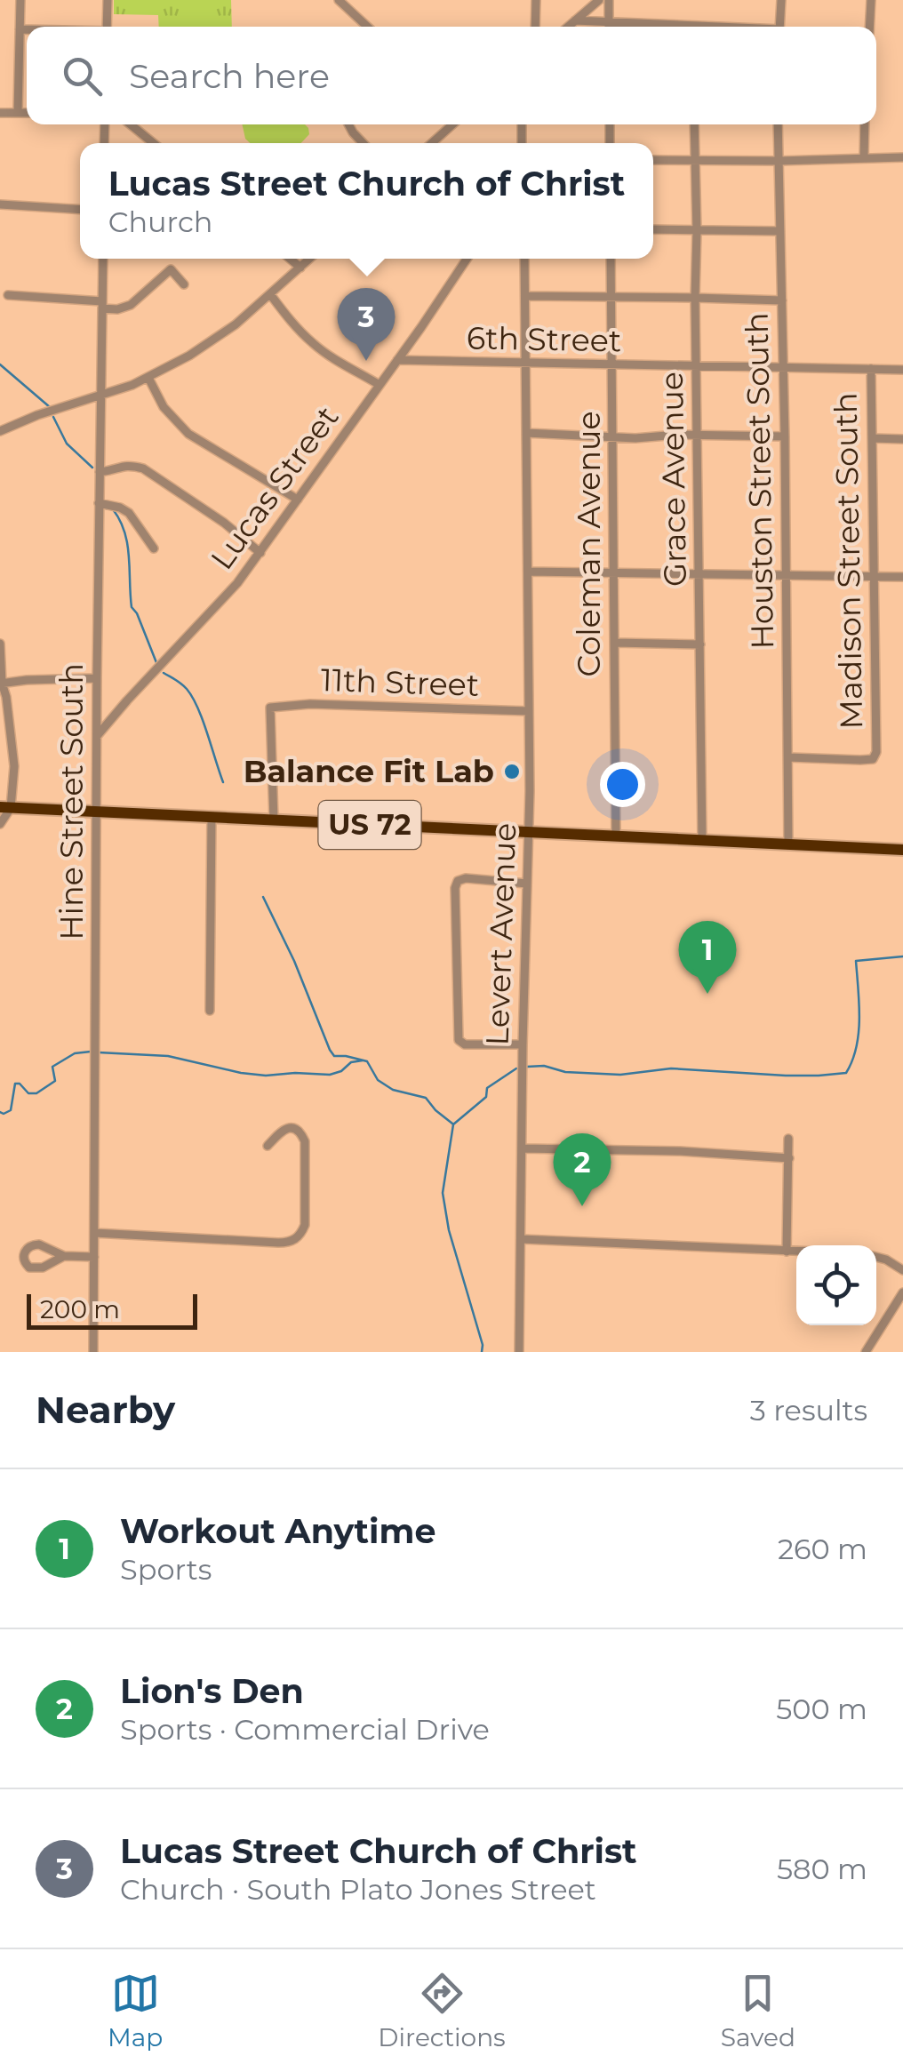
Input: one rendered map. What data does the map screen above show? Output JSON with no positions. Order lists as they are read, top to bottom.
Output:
{
  "streets": {
    "highway": ["US 72"],
    "street": [
      "6th Street",
      "Grace Avenue",
      "Houston Street South",
      "Lucas Street",
      "Coleman Avenue",
      "Madison Street South",
      "11th Street",
      "Hine Street South",
      "Levert Avenue"
    ]
  },
  "crossings": [
    ["6th Street", "Grace Avenue"],
    ["6th Street", "Houston Street South"],
    ["6th Street", "Lucas Street"],
    ["6th Street", "Coleman Avenue"],
    ["6th Street", "Madison Street South"],
    ["6th Street", "Levert Avenue"],
    ["Grace Avenue", "US 72"],
    ["Houston Street South", "Madison Street South"],
    ["Houston Street South", "US 72"],
    ["Lucas Street", "Hine Street South"],
    ["Coleman Avenue", "US 72"],
    ["11th Street", "US 72"],
    ["11th Street", "Levert Avenue"],
    ["Hine Street South", "US 72"],
    ["US 72", "Levert Avenue"]
  ],
  "places": ["Balance Fit Lab"],
  "scale_bar": "200 m",
  "page": {
    "search": "Search here",
    "popup": ["Lucas Street Church of Christ", "Church"],
    "pins": ["3", "1", "2"],
    "scale": "200 m",
    "heading": ["Nearby", "3 results"],
    "list": [
      {
        "mark": "1",
        "name": "Workout Anytime",
        "note": "Sports",
        "value": "260 m"
      },
      {
        "mark": "2",
        "name": "Lion's Den",
        "note": "Sports · Commercial Drive",
        "value": "500 m"
      },
      {
        "mark": "3",
        "name": "Lucas Street Church of Christ",
        "note": "Church · South Plato Jones Street",
        "value": "580 m"
      }
    ],
    "nav": ["Map", "Directions", "Saved"]
  }
}
